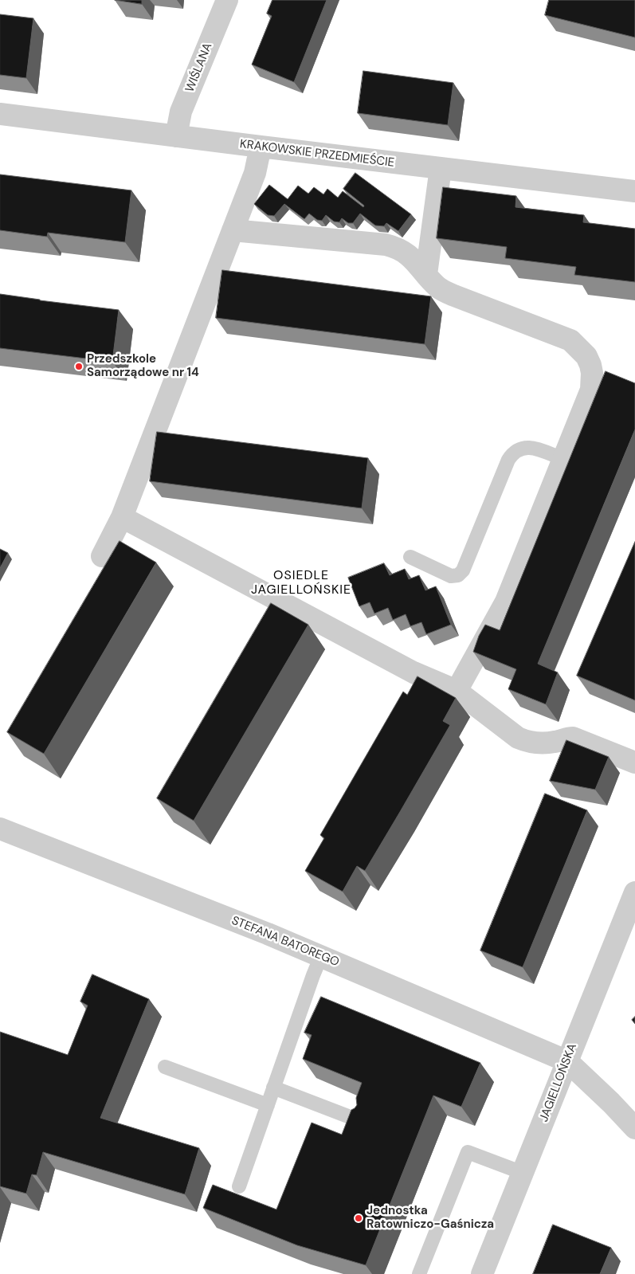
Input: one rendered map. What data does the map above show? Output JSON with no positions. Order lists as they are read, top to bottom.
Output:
{
  "streets": {
    "street": [
      "WIŚLANA",
      "KRAKOWSKIE PRZEDMIEŚCIE",
      "STEFANA BATOREGO",
      "JAGIELLOŃSKA"
    ]
  },
  "crossings": [
    ["WIŚLANA", "KRAKOWSKIE PRZEDMIEŚCIE"],
    ["STEFANA BATOREGO", "JAGIELLOŃSKA"]
  ],
  "districts": ["OSIEDLE JAGIELLOŃSKIE"],
  "places": ["Przedszkole Samorządowe nr 14", "Jednostka Ratowniczo-Gaśnicza"]
}
